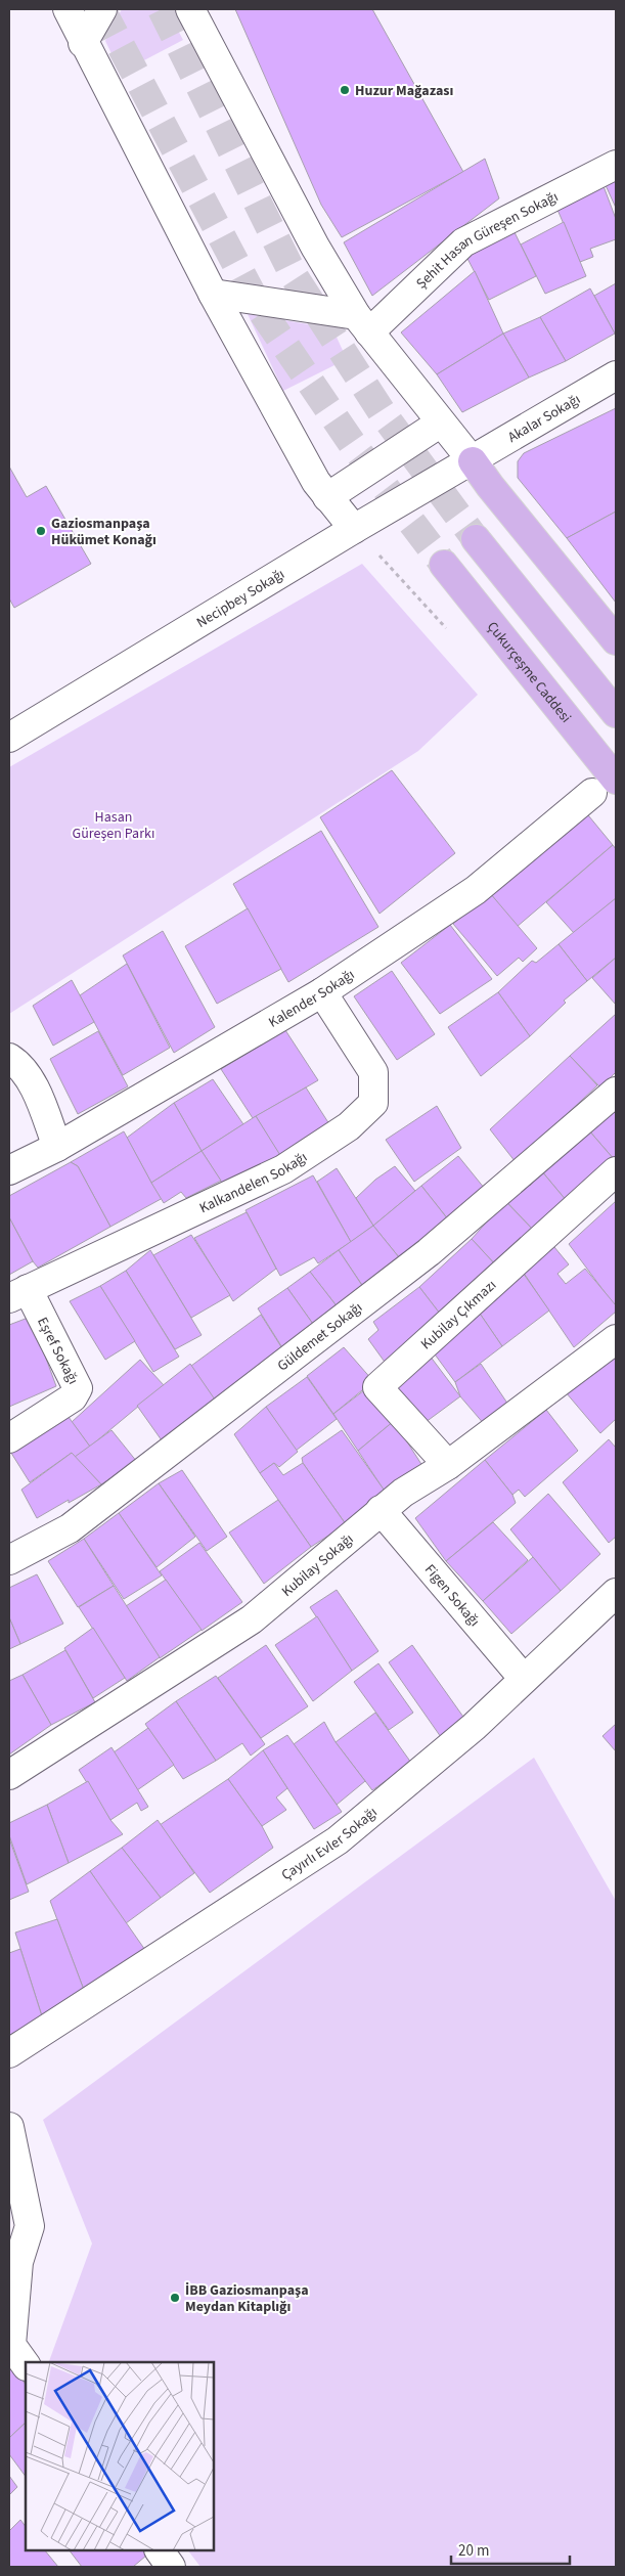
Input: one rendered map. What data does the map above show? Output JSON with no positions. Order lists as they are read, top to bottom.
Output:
{
  "streets": {
    "main road": ["Çukurçeşme Caddesi"],
    "street": [
      "Şehit Hasan Güreşen Sokağı",
      "Akalar Sokağı",
      "Necipbey Sokağı",
      "Kalender Sokağı",
      "Kalkandelen Sokağı",
      "Kubilay Çıkmazı",
      "Güldemet Sokağı",
      "Eşref Sokağı",
      "Kubilay Sokağı",
      "Figen Sokağı",
      "Çayırlı Evler Sokağı"
    ]
  },
  "crossings": [
    ["Akalar Sokağı", "Necipbey Sokağı"],
    ["Çukurçeşme Caddesi", "Kalender Sokağı"],
    ["Kalender Sokağı", "Kalkandelen Sokağı"],
    ["Kalkandelen Sokağı", "Eşref Sokağı"],
    ["Kubilay Çıkmazı", "Kubilay Sokağı"],
    ["Kubilay Sokağı", "Figen Sokağı"],
    ["Figen Sokağı", "Çayırlı Evler Sokağı"]
  ],
  "parks": ["Hasan Güreşen Parkı"],
  "places": ["Huzur Mağazası", "Gaziosmanpaşa Hükümet Konağı", "İBB Gaziosmanpaşa Meydan Kitaplığı"],
  "scale_bar": "20 m"
}
